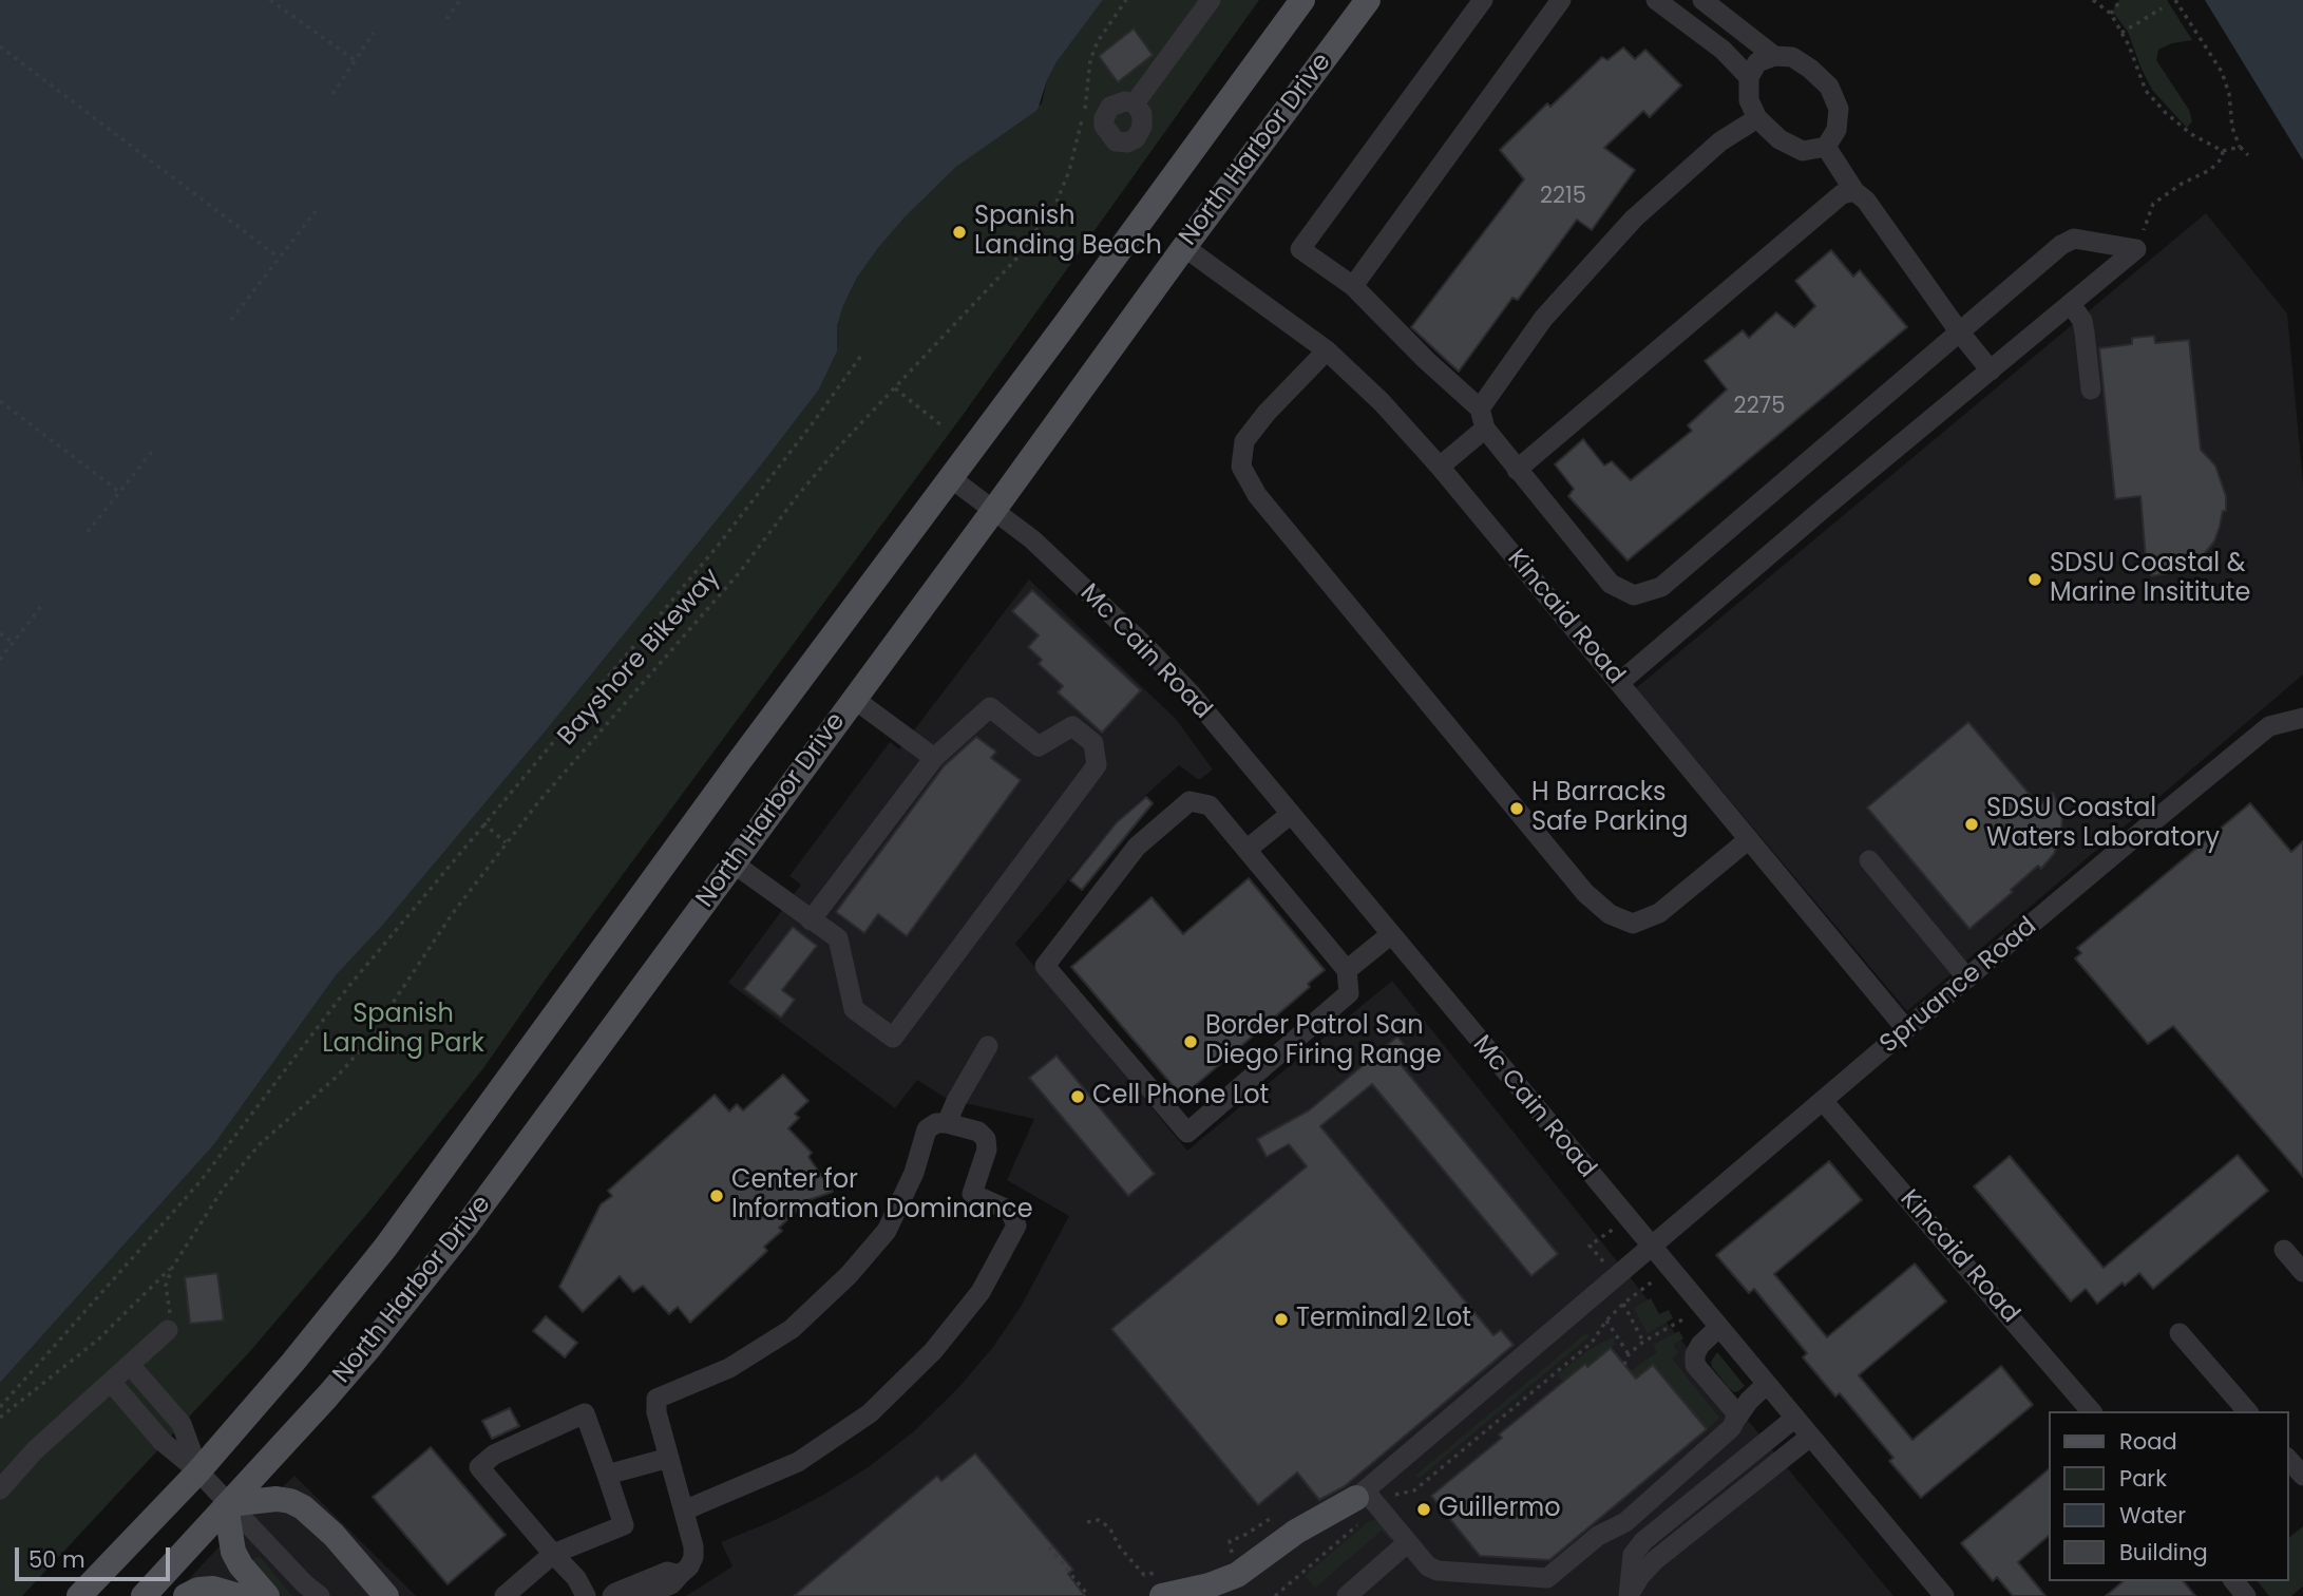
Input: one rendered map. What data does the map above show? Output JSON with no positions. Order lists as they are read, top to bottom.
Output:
{
  "streets": {
    "main road": ["North Harbor Drive"],
    "street": ["Kincaid Road", "Mc Cain Road", "Spruance Road"],
    "path": ["Bayshore Bikeway"]
  },
  "crossings": [
    ["North Harbor Drive", "Kincaid Road"],
    ["North Harbor Drive", "Mc Cain Road"],
    ["Kincaid Road", "Spruance Road"],
    ["Mc Cain Road", "Spruance Road"]
  ],
  "parks": ["Spanish Landing Park"],
  "places": [
    "Spanish Landing Beach",
    "SDSU Coastal & Marine Insititute",
    "H Barracks Safe Parking",
    "SDSU Coastal Waters Laboratory",
    "Border Patrol San Diego Firing Range",
    "Cell Phone Lot",
    "Center for Information Dominance",
    "Terminal 2 Lot",
    "Guillermo"
  ],
  "house_numbers": ["2215", "2275"],
  "legend": [
    "Road",
    "Park",
    "Water",
    "Building"
  ],
  "scale_bar": "50 m"
}
